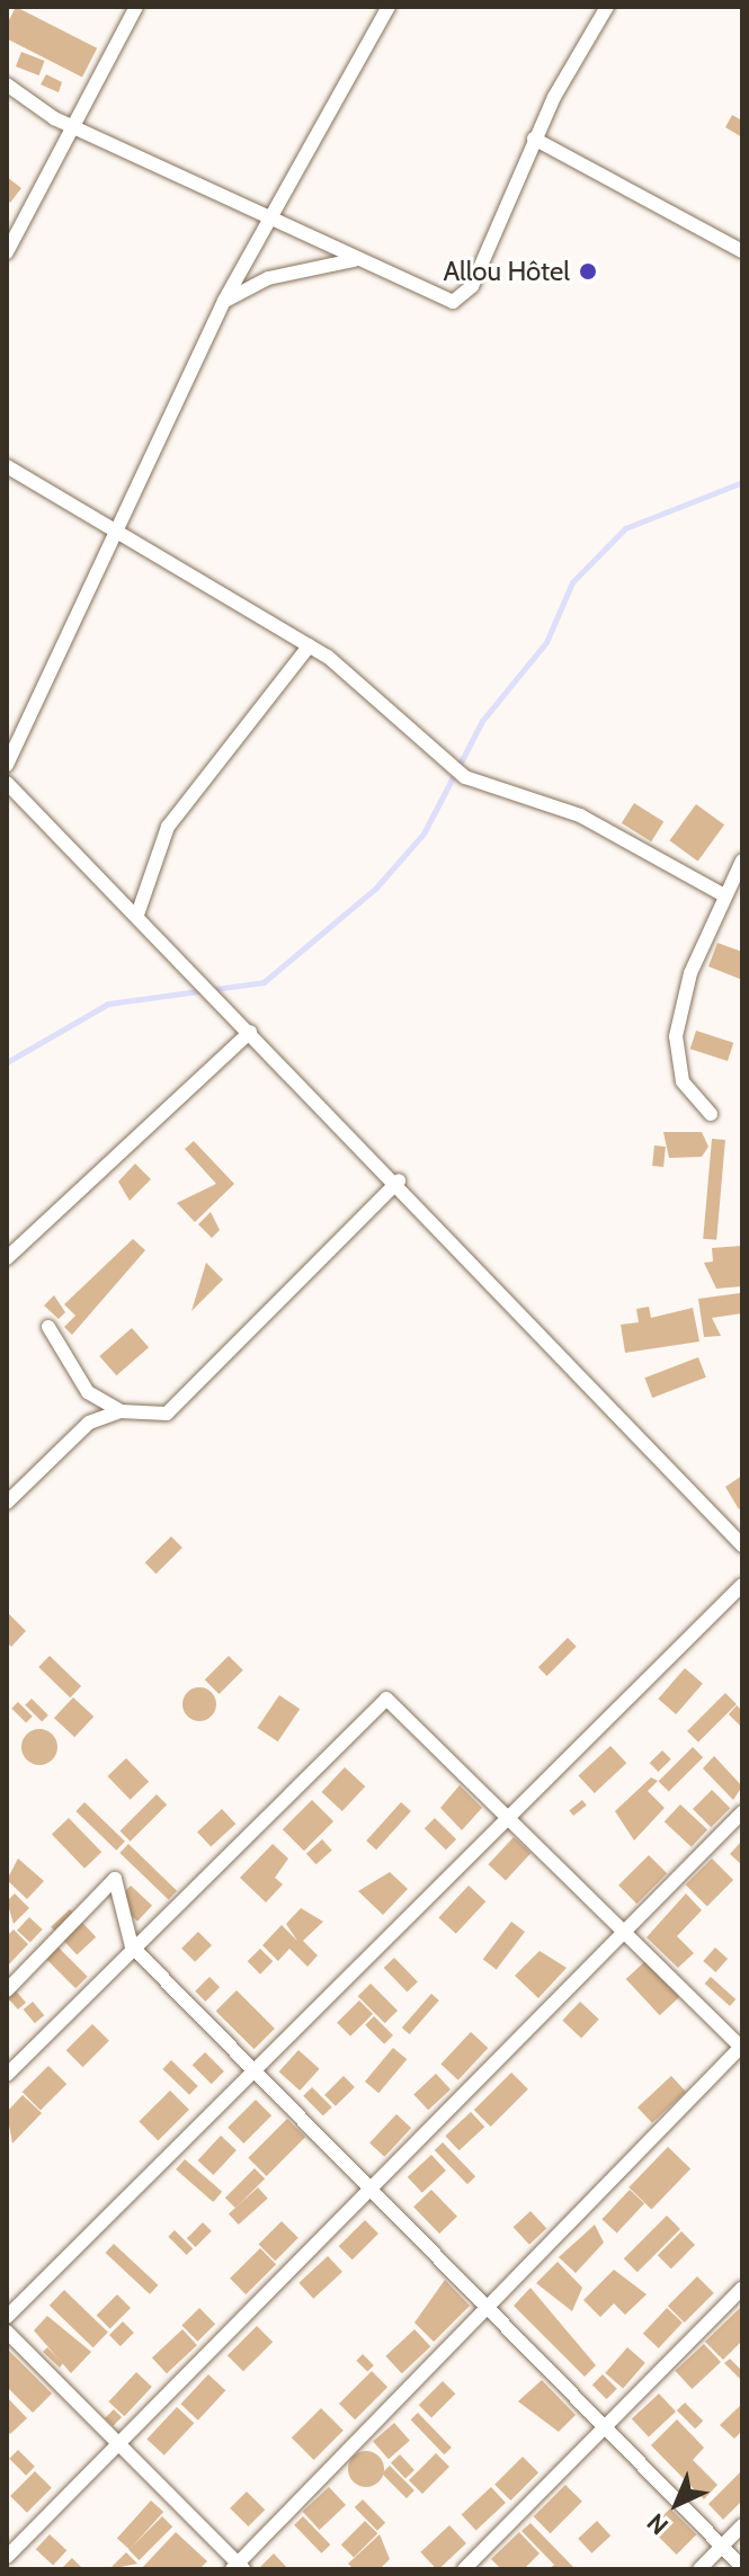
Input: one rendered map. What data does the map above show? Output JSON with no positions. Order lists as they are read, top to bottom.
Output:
{
  "places": ["Allou Hôtel"],
  "north": "bottom left"
}
